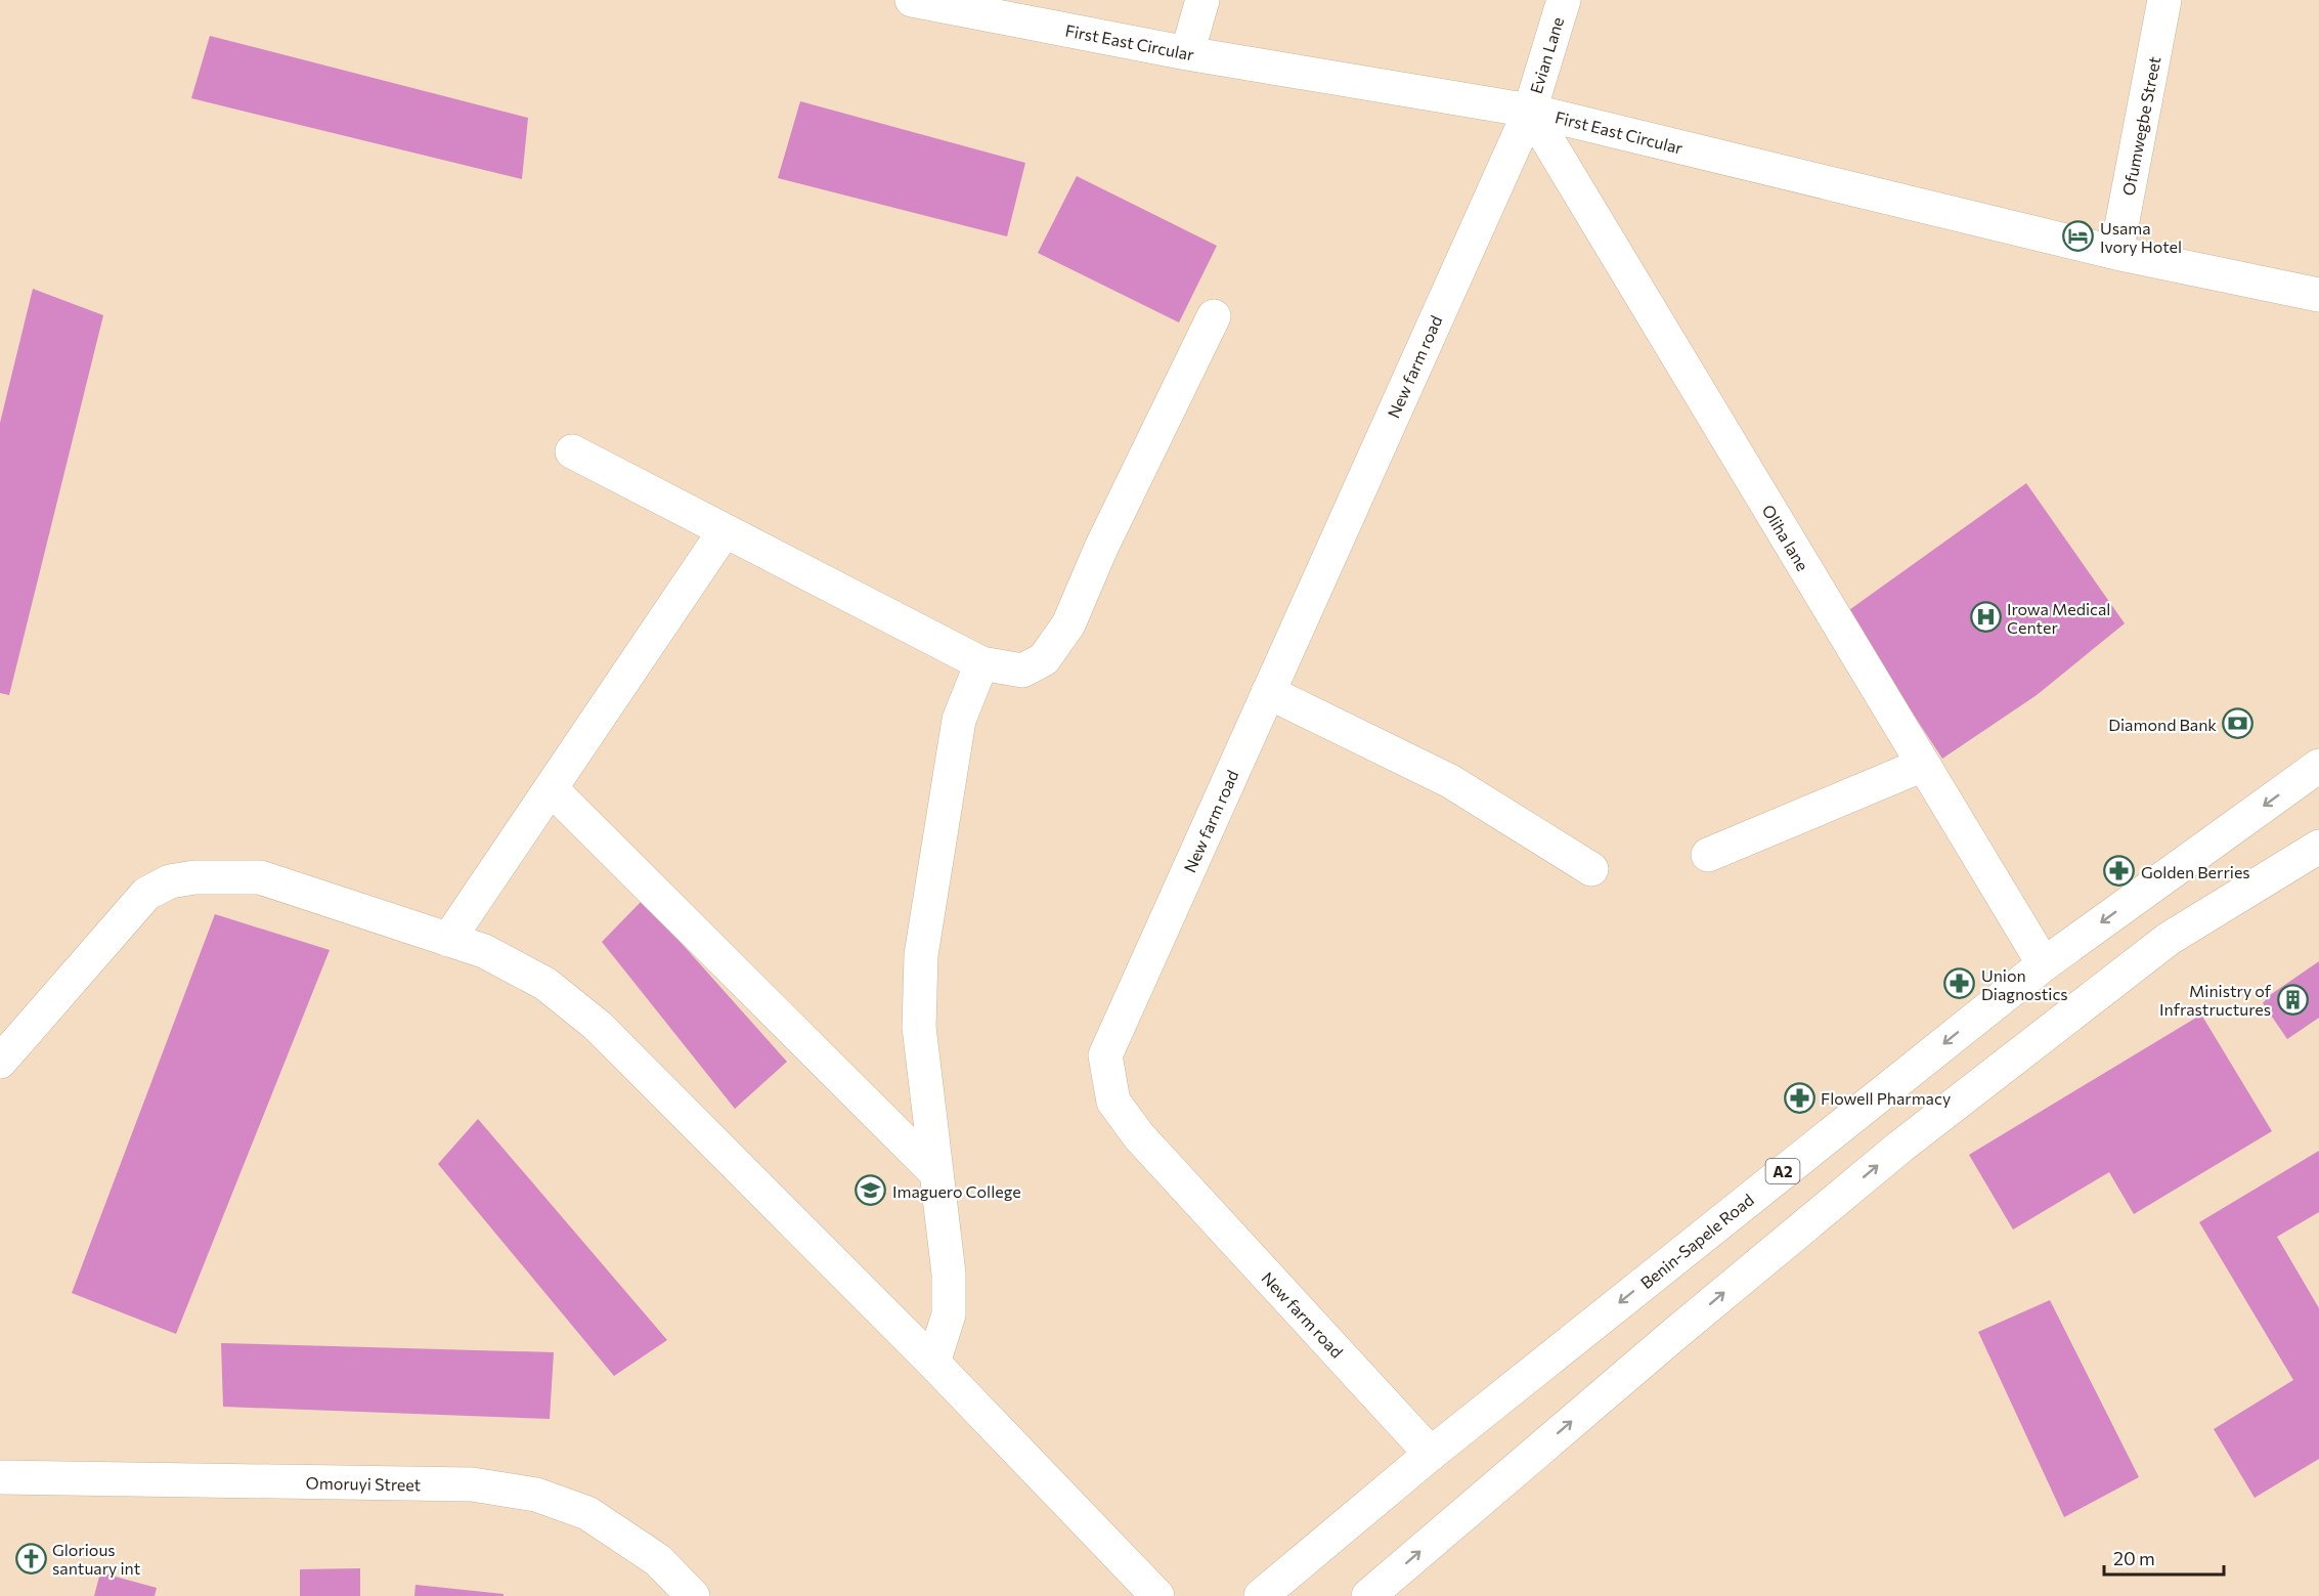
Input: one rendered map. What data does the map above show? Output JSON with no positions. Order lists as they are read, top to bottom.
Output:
{
  "streets": {
    "main road": [
      "First East Circular",
      "Evian Lane",
      "Ofumwegbe Street",
      "New farm road",
      "Oliha lane",
      "A2",
      "Benin-Sapele Road",
      "Omoruyi Street"
    ]
  },
  "crossings": [
    ["First East Circular", "Evian Lane"],
    ["First East Circular", "Ofumwegbe Street"],
    ["First East Circular", "New farm road"],
    ["First East Circular", "Oliha lane"],
    ["Evian Lane", "New farm road"],
    ["Evian Lane", "Oliha lane"],
    ["New farm road", "Oliha lane"],
    ["New farm road", "Benin-Sapele Road"],
    ["Oliha lane", "Benin-Sapele Road"]
  ],
  "places": {
    "hotel": ["Usama Ivory Hotel"],
    "hospital": ["Irowa Medical Center"],
    "bank": ["Diamond Bank"],
    "pharmacy": ["Golden Berries", "Union Diagnostics", "Flowell Pharmacy"],
    "building": ["Ministry of Infrastructures"],
    "school or university": ["Imaguero College"],
    "church": ["Glorious santuary int"]
  },
  "scale_bar": "20 m"
}
